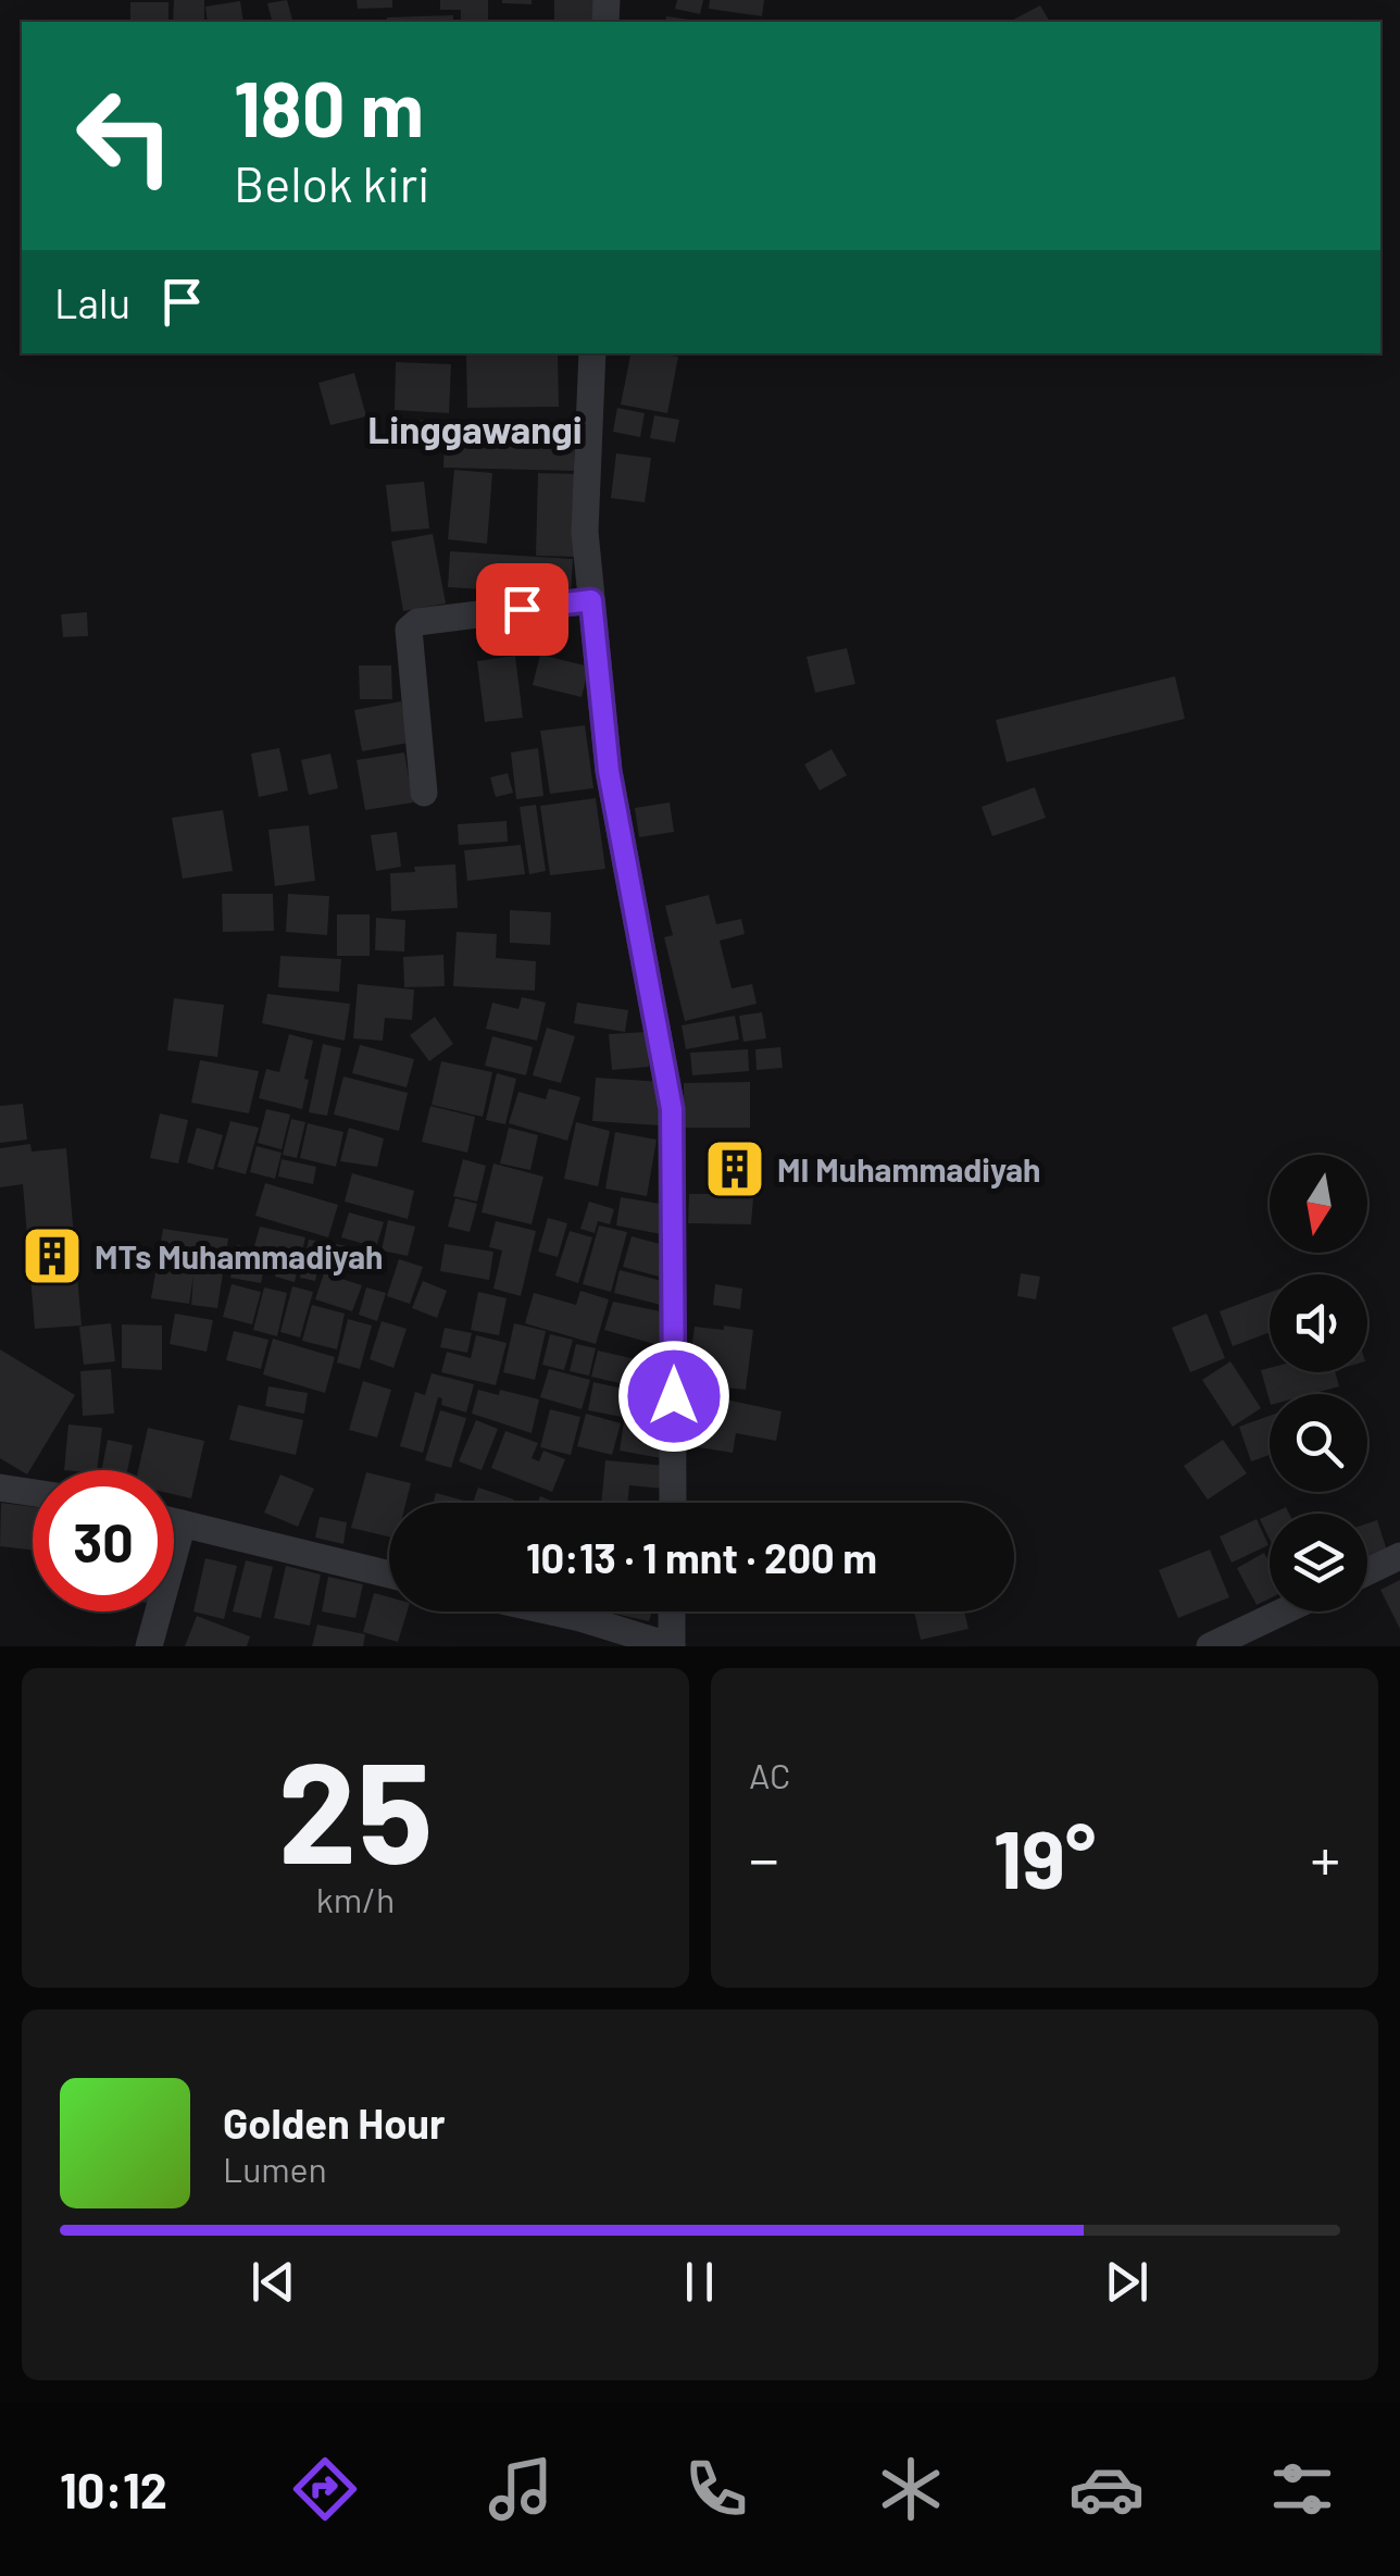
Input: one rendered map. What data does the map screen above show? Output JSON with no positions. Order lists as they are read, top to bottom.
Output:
{
  "districts": ["Linggawangi"],
  "places": {
    "building": ["MI Muhammadiyah", "MTs Muhammadiyah"]
  },
  "north": "bottom",
  "page": {
    "turn": ["180 m", "Belok kiri"],
    "then": "Lalu",
    "limit": "30",
    "trip": "10:13 · 1 mnt · 200 m",
    "tile": [
      ["25", "km/h"],
      "AC"
    ],
    "heat": ["−", "19°", "+"],
    "song": ["Golden Hour", "Lumen"],
    "tabs": "10:12"
  }
}
